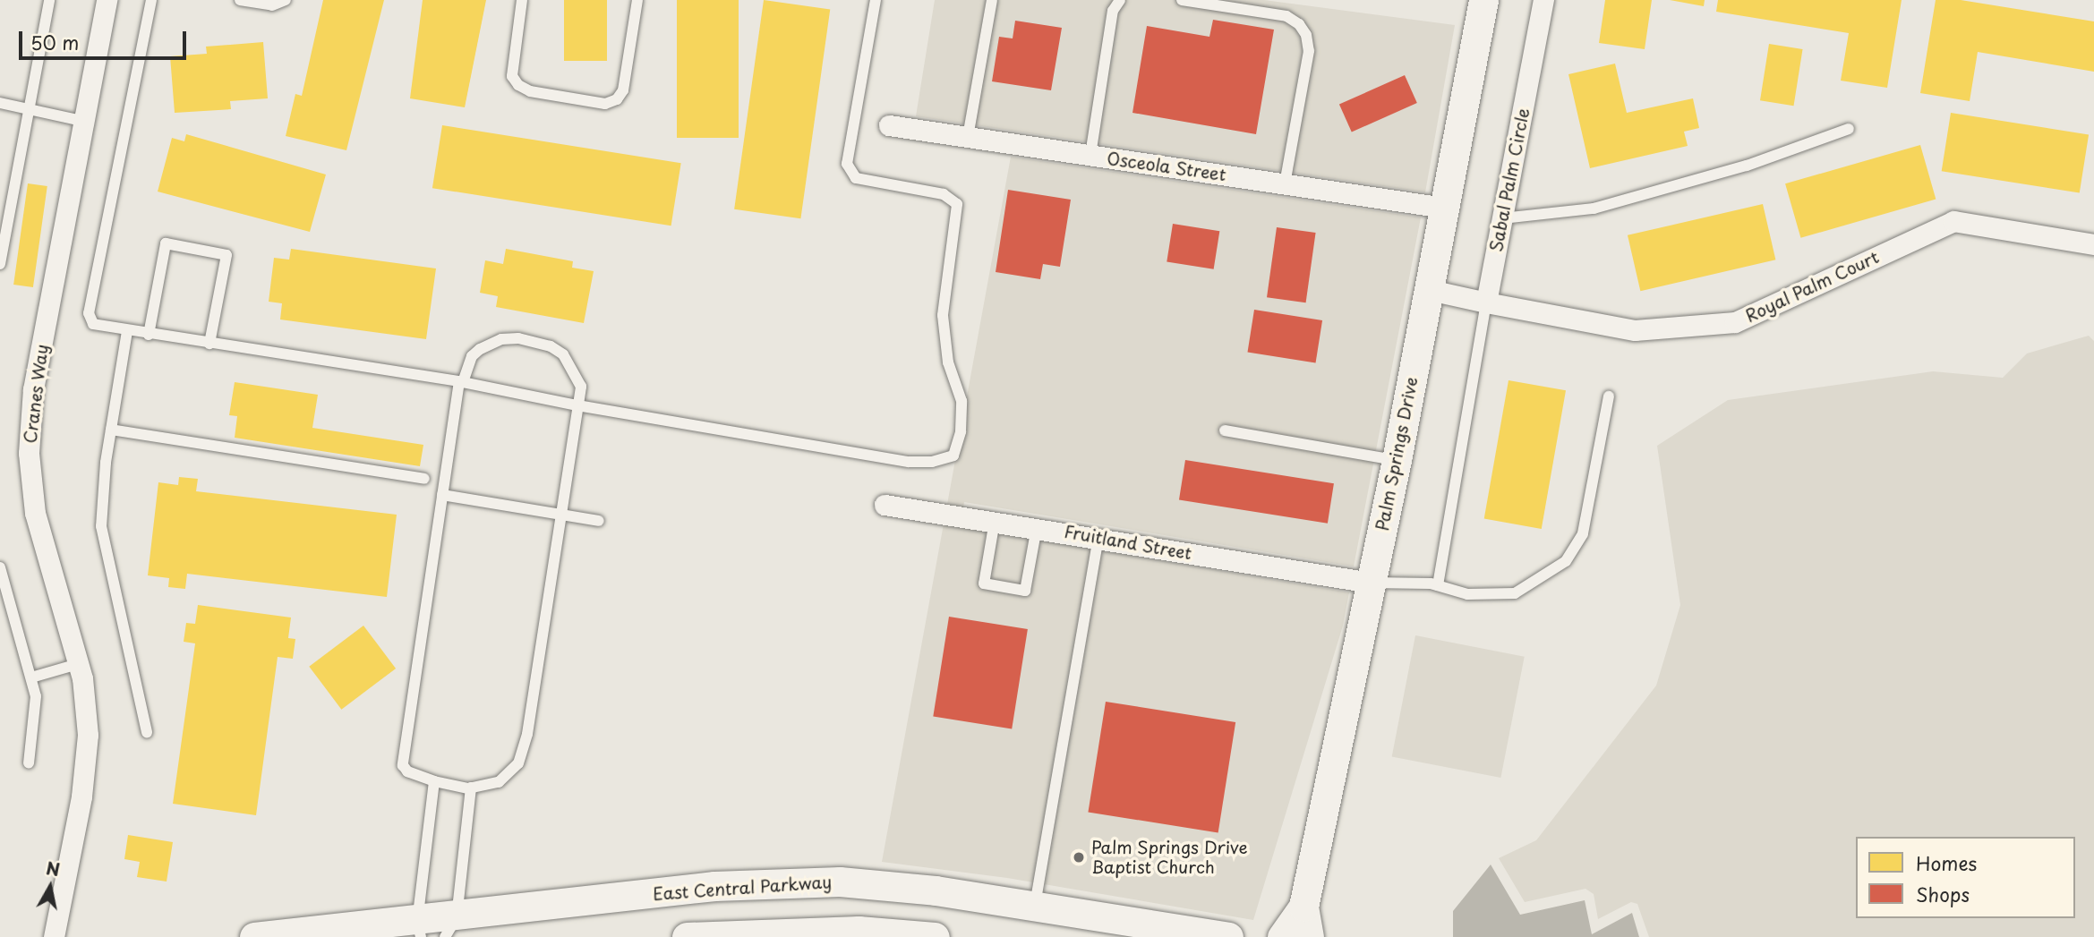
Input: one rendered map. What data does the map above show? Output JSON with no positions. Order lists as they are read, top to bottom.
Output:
{
  "streets": {
    "main road": ["Palm Springs Drive", "East Central Parkway"],
    "street": [
      "Osceola Street",
      "Sabal Palm Circle",
      "Royal Palm Court",
      "Cranes Way",
      "Fruitland Street"
    ]
  },
  "crossings": [
    ["Osceola Street", "Palm Springs Drive"],
    ["Sabal Palm Circle", "Royal Palm Court"],
    ["Palm Springs Drive", "Fruitland Street"]
  ],
  "places": ["Palm Springs Drive Baptist Church"],
  "legend": ["Homes", "Shops"],
  "scale_bar": "50 m",
  "north": "top"
}
